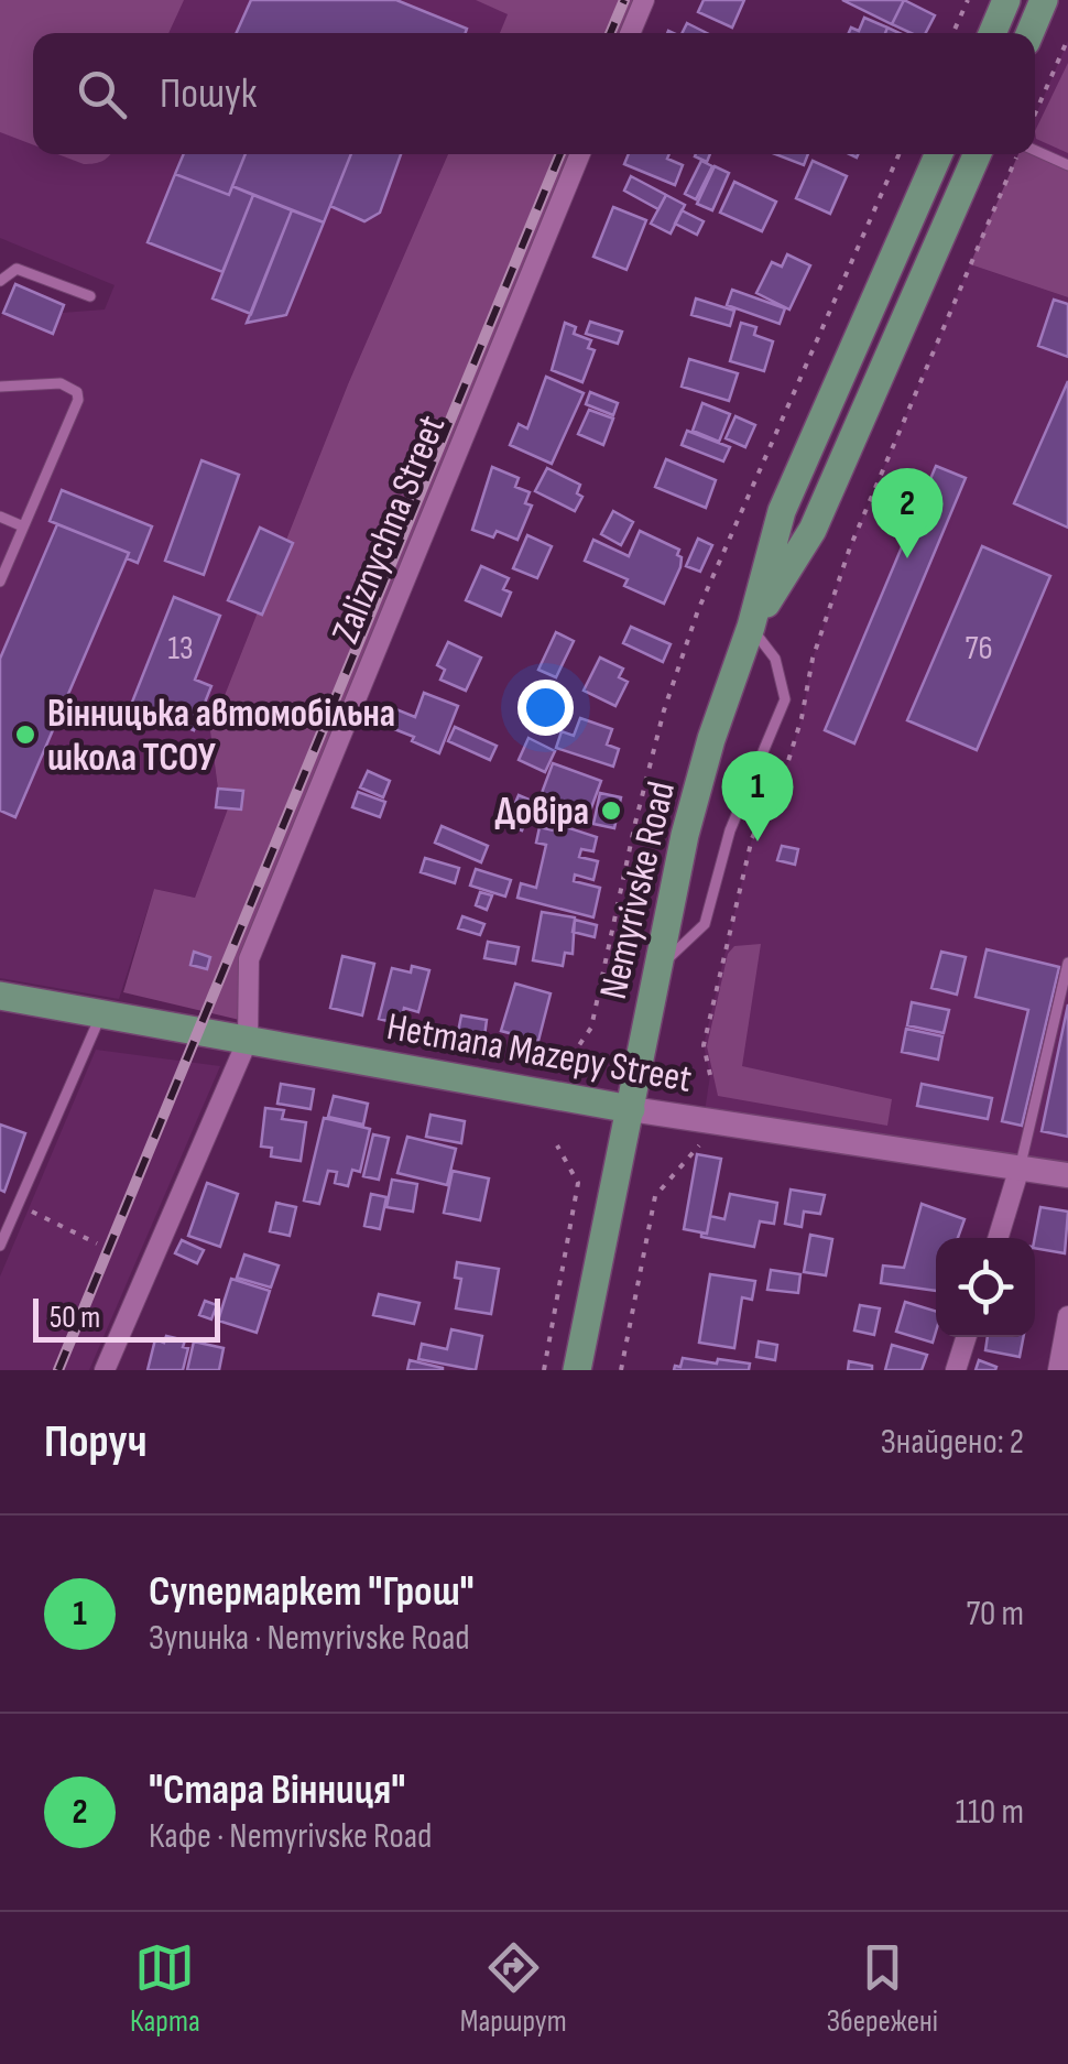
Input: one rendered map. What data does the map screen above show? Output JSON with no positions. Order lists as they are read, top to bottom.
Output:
{
  "streets": {
    "main road": ["Nemyrivske Road", "Hetmana Mazepy Street"],
    "street": ["Zaliznychna Street"]
  },
  "crossings": [
    ["Zaliznychna Street", "Hetmana Mazepy Street"],
    ["Nemyrivske Road", "Hetmana Mazepy Street"]
  ],
  "places": ["Вінницька автомобільна школа ТСОУ", "Довіра"],
  "house_numbers": ["13", "76"],
  "scale_bar": "50 m",
  "page": {
    "search": "Пошук",
    "pins": ["2", "1"],
    "scale": "50 m",
    "heading": ["Поруч", "Знайдено: 2"],
    "list": [
      {
        "mark": "1",
        "name": "Супермаркет \"Грош\"",
        "note": "Зупинка · Nemyrivske Road",
        "value": "70 m"
      },
      {
        "mark": "2",
        "name": "\"Стара Вінниця\"",
        "note": "Кафе · Nemyrivske Road",
        "value": "110 m"
      }
    ],
    "nav": ["Карта", "Маршрут", "Збережені"]
  }
}
